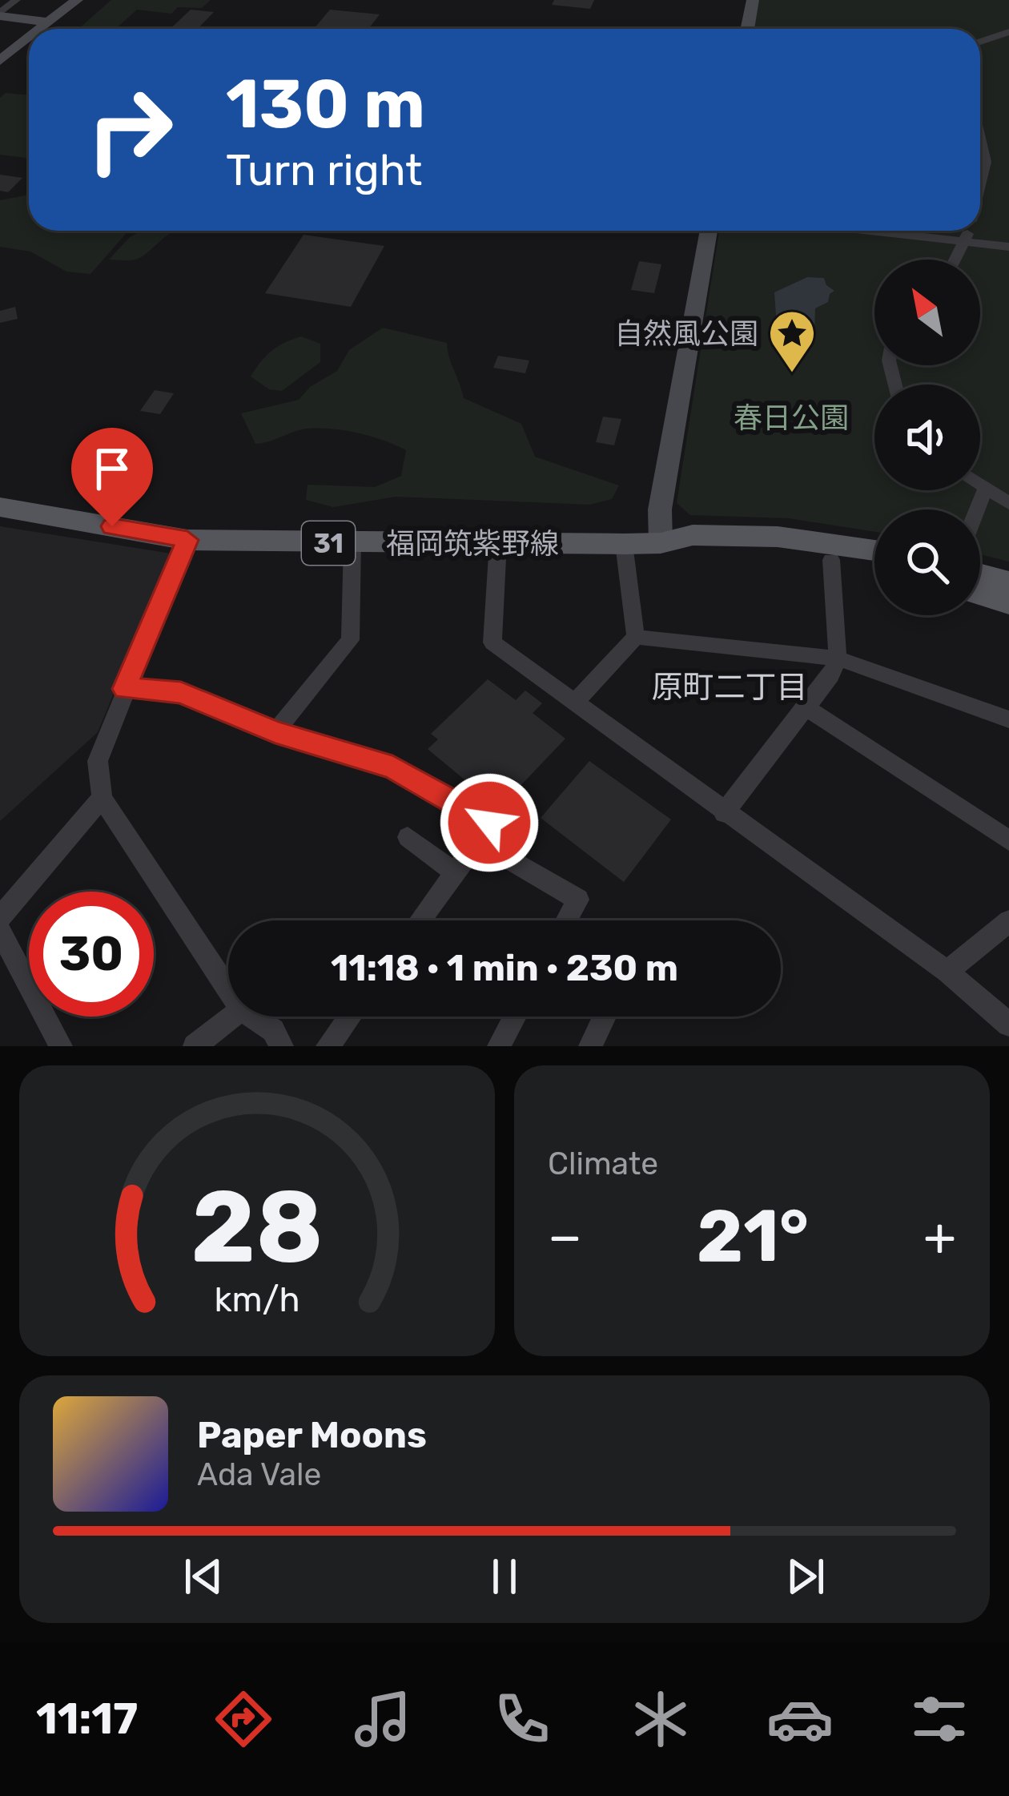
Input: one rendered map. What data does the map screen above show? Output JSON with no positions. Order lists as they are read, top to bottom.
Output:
{
  "streets": {
    "main road": ["31", "福岡筑紫野線"]
  },
  "districts": ["原町二丁目"],
  "parks": ["春日公園"],
  "places": {
    "place": ["自然風公園"]
  },
  "north": "top left",
  "page": {
    "turn": ["130 m", "Turn right"],
    "limit": "30",
    "trip": "11:18 · 1 min · 230 m",
    "tile": "Climate",
    "heat": ["−", "21°", "+"],
    "song": ["Paper Moons", "Ada Vale"],
    "tabs": "11:17",
    "gauge": ["28", "km/h"]
  }
}
